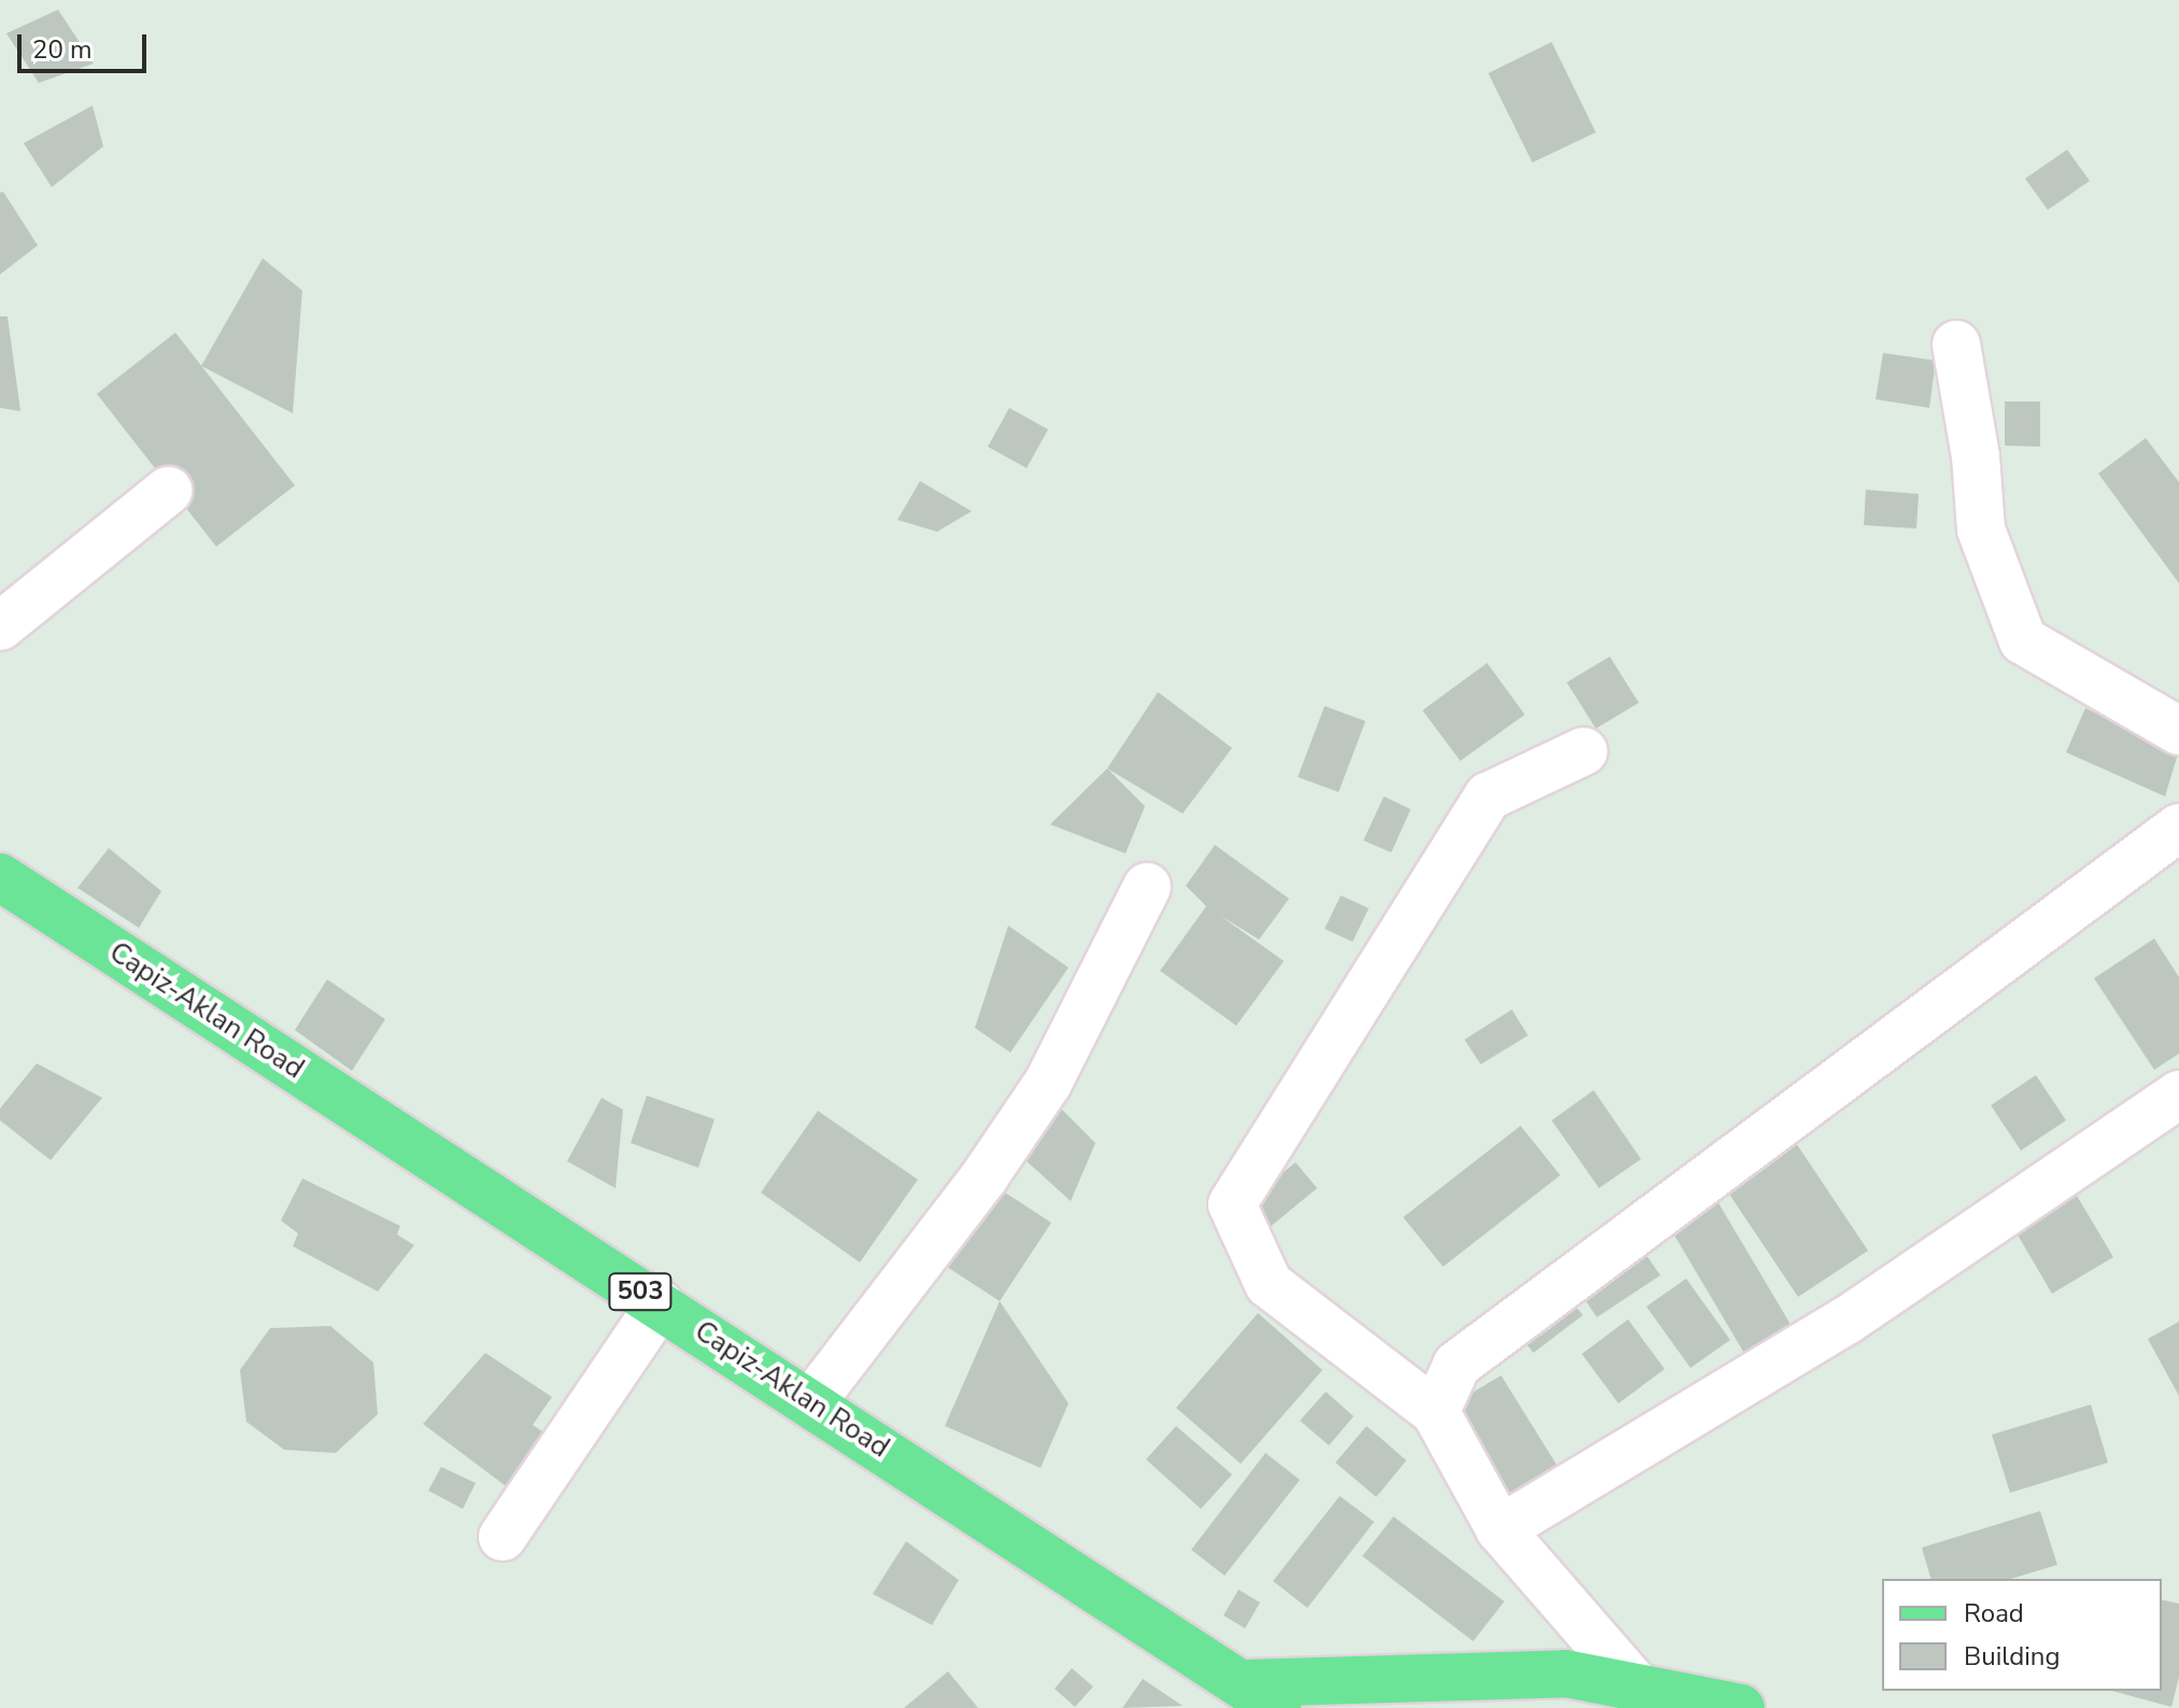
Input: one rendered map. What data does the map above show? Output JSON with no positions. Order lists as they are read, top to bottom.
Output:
{
  "streets": {
    "main road": ["Capiz-Aklan Road", "503"]
  },
  "crossings": [
    ["Capiz-Aklan Road", "503"]
  ],
  "legend": ["Road", "Building"],
  "scale_bar": "20 m"
}
